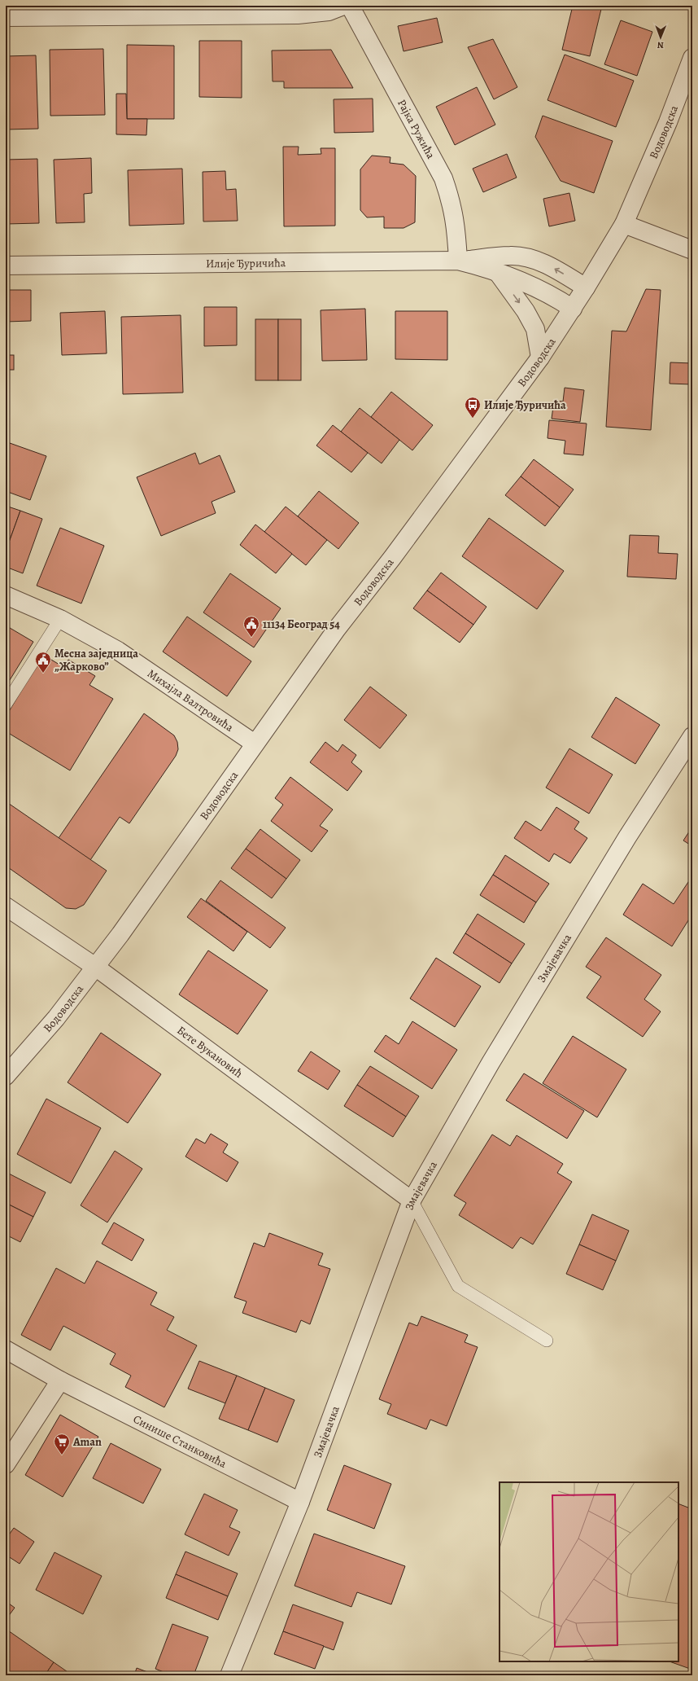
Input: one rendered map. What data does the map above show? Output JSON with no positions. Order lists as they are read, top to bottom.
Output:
{
  "streets": {
    "street": [
      "Рајка Ружића",
      "Водоводска",
      "Илије Ђуричића",
      "Михајла Валтровића",
      "Змајевачка",
      "Бете Вукановић",
      "Синише Станковића"
    ]
  },
  "crossings": [
    ["Рајка Ружића", "Илије Ђуричића"],
    ["Водоводска", "Илије Ђуричића"],
    ["Водоводска", "Михајла Валтровића"],
    ["Водоводска", "Бете Вукановић"],
    ["Змајевачка", "Бете Вукановић"],
    ["Змајевачка", "Синише Станковића"]
  ],
  "places": {
    "bus stop": ["Илије Ђуричића"],
    "public building": ["11134 Београд 54", "Месна заједница „Жарково”"],
    "supermarket": ["Aman"]
  },
  "north": "bottom"
}
